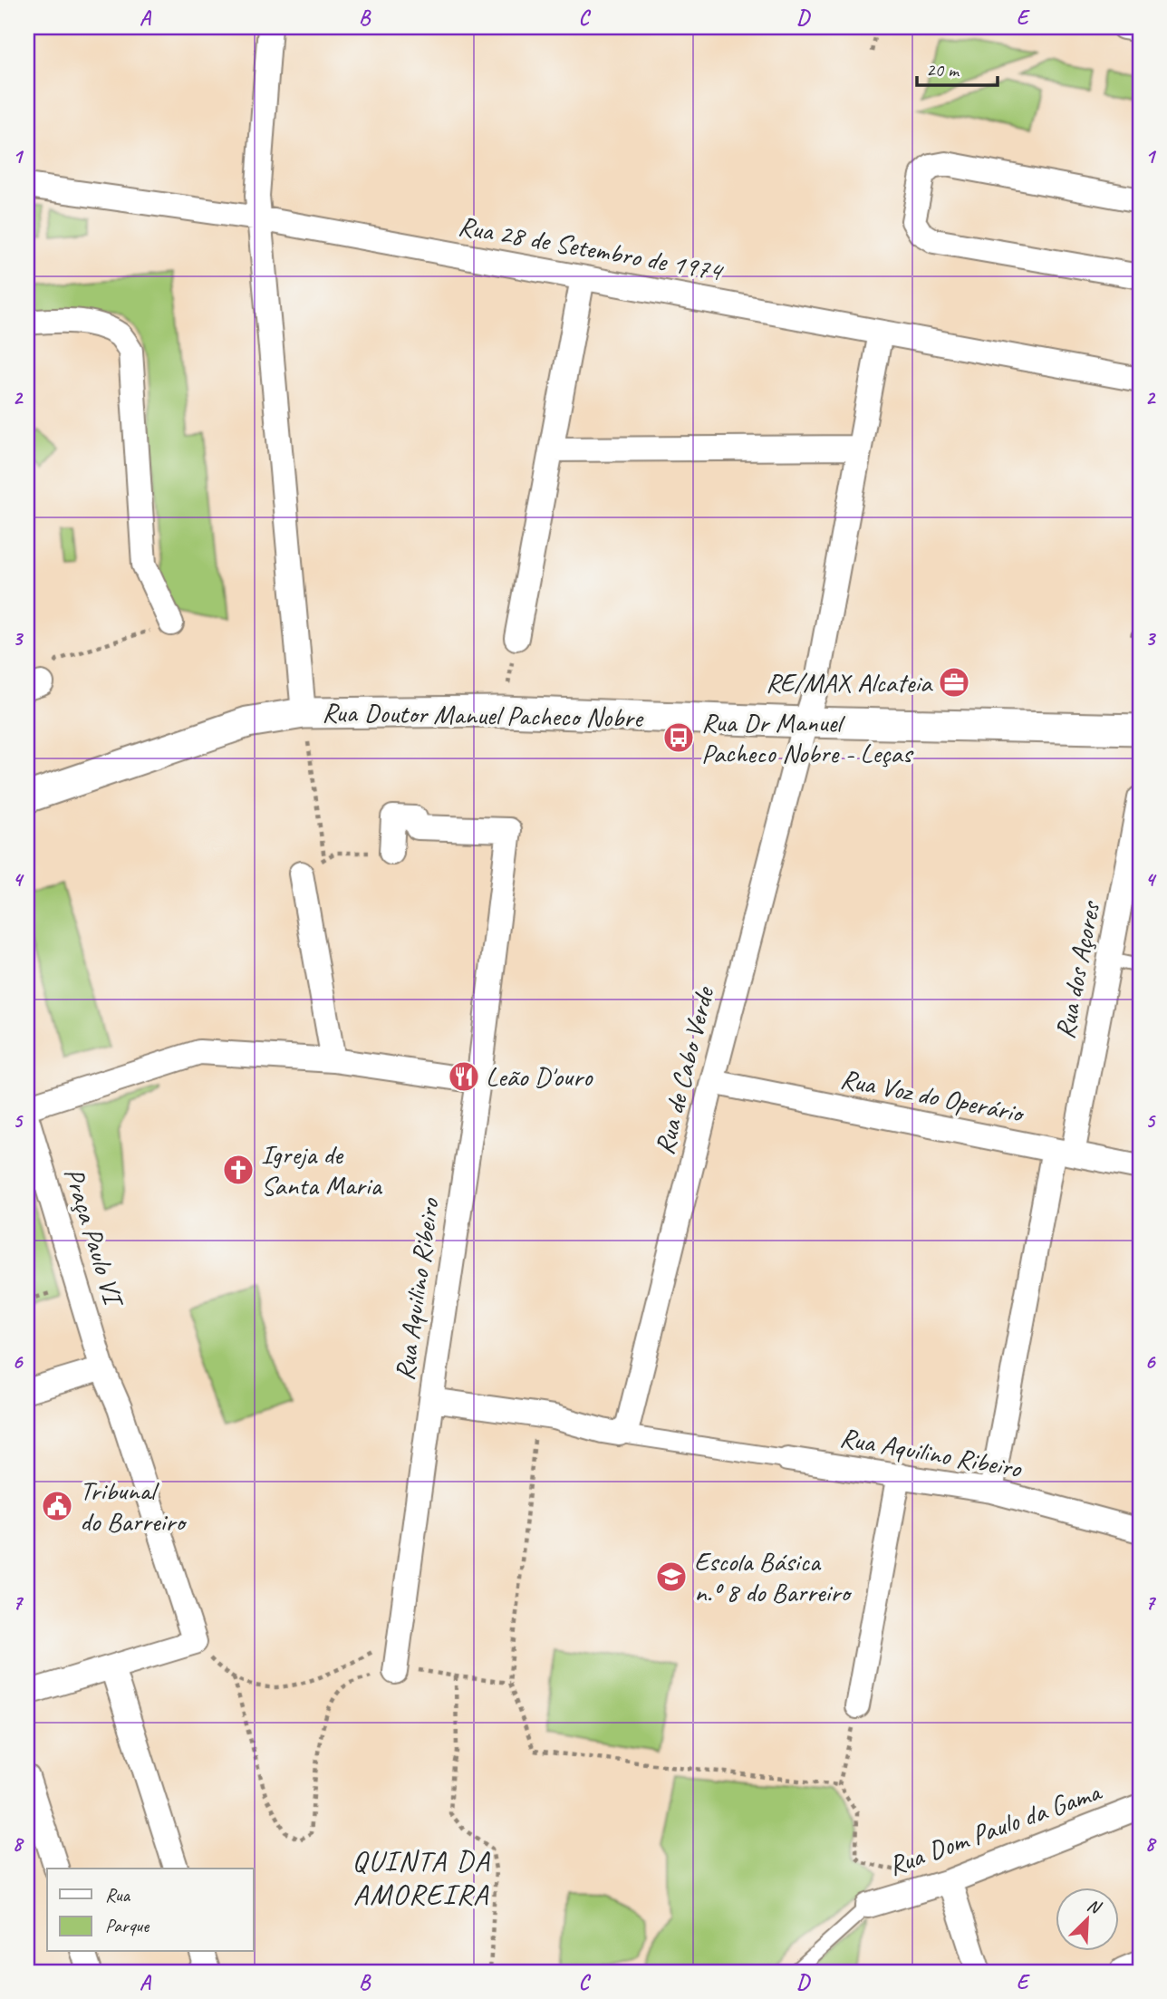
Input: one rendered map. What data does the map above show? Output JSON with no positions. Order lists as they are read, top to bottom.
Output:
{
  "streets": {
    "street": [
      "Rua 28 de Setembro de 1974",
      "Rua Doutor Manuel Pacheco Nobre",
      "Rua dos Açores",
      "Rua de Cabo Verde",
      "Rua Voz do Operário",
      "Praça Paulo VI",
      "Rua Aquilino Ribeiro",
      "Rua Dom Paulo da Gama"
    ]
  },
  "crossings": [
    ["Rua 28 de Setembro de 1974", "Rua de Cabo Verde"],
    ["Rua Doutor Manuel Pacheco Nobre", "Rua de Cabo Verde"],
    ["Rua dos Açores", "Rua Voz do Operário"],
    ["Rua dos Açores", "Rua Aquilino Ribeiro"],
    ["Rua de Cabo Verde", "Rua Voz do Operário"],
    ["Rua de Cabo Verde", "Rua Aquilino Ribeiro"]
  ],
  "districts": ["QUINTA DA AMOREIRA"],
  "places": {
    "office": ["RE/MAX Alcateia"],
    "bus stop": ["Rua Dr Manuel Pacheco Nobre - Leças"],
    "restaurant": ["Leão D'ouro"],
    "church": ["Igreja de Santa Maria"],
    "public building": ["Tribunal do Barreiro"],
    "school or university": ["Escola Básica n.º 8 do Barreiro"]
  },
  "legend": ["Rua", "Parque"],
  "scale_bar": "20 m",
  "north": "top right",
  "grid": {
    "columns": [
      "A",
      "B",
      "C",
      "D",
      "E"
    ],
    "rows": [
      "1",
      "2",
      "3",
      "4",
      "5",
      "6",
      "7",
      "8"
    ]
  }
}
